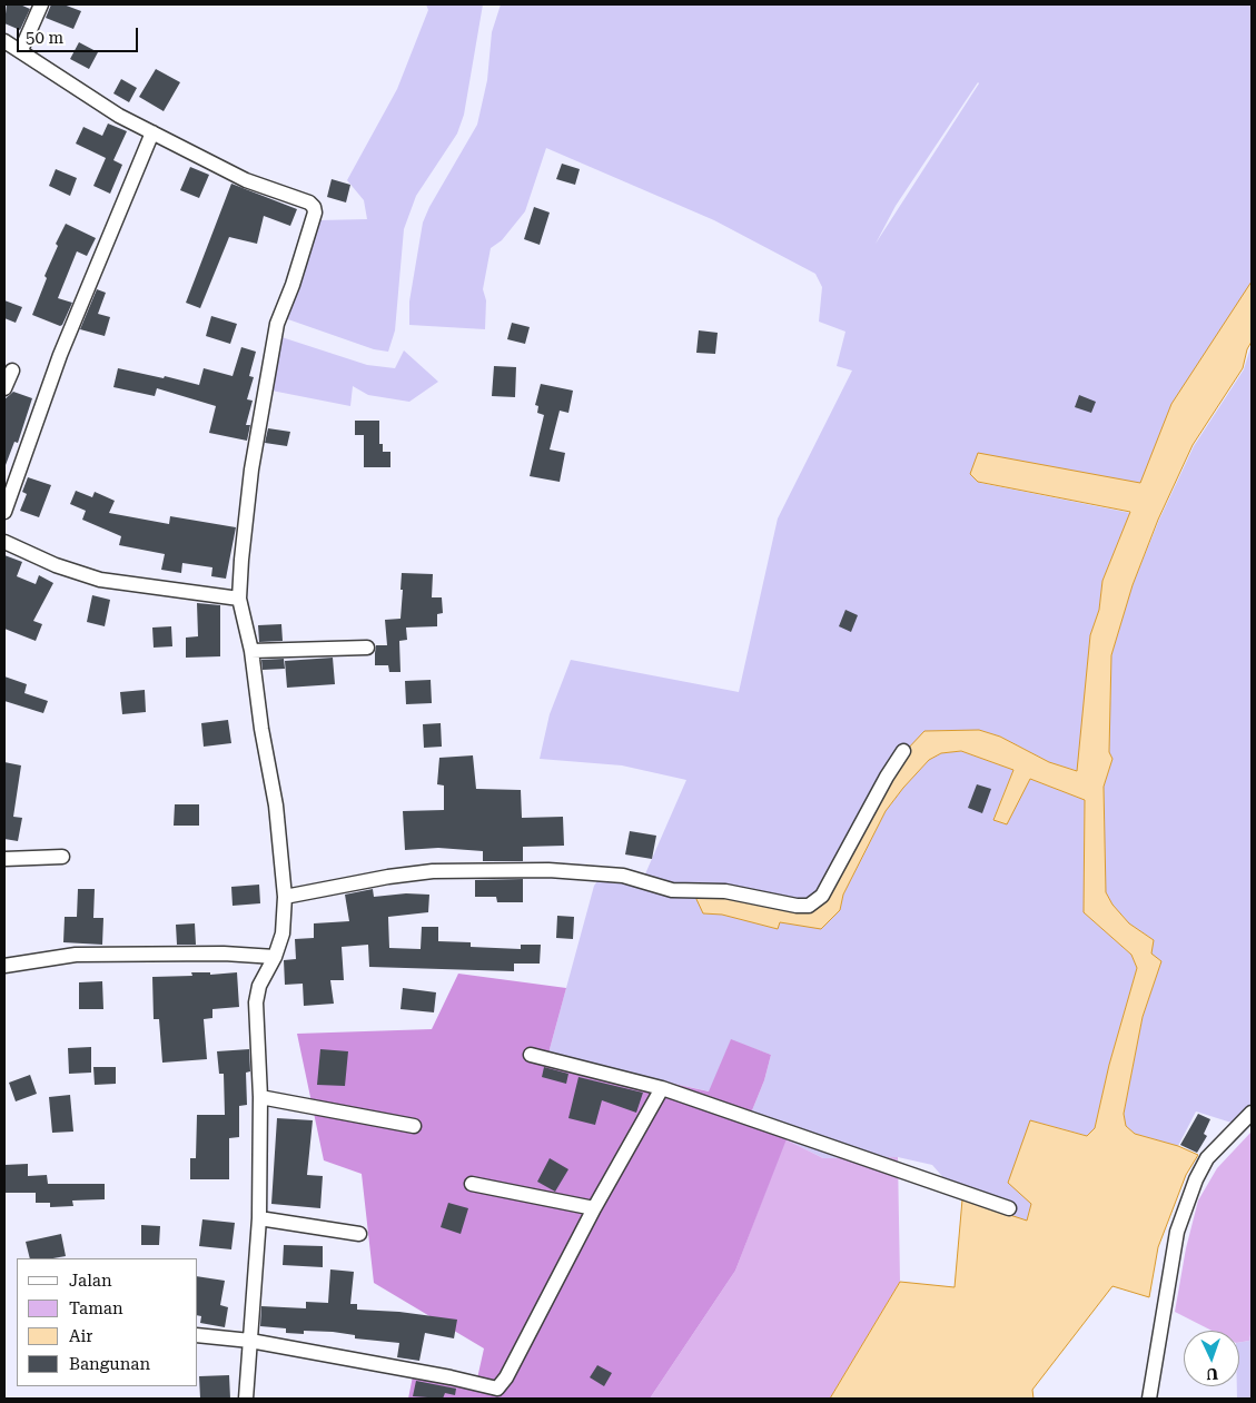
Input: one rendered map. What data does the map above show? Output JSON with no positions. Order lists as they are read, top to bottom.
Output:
{
  "legend": [
    "Jalan",
    "Taman",
    "Air",
    "Bangunan"
  ],
  "scale_bar": "50 m",
  "north": "bottom"
}
